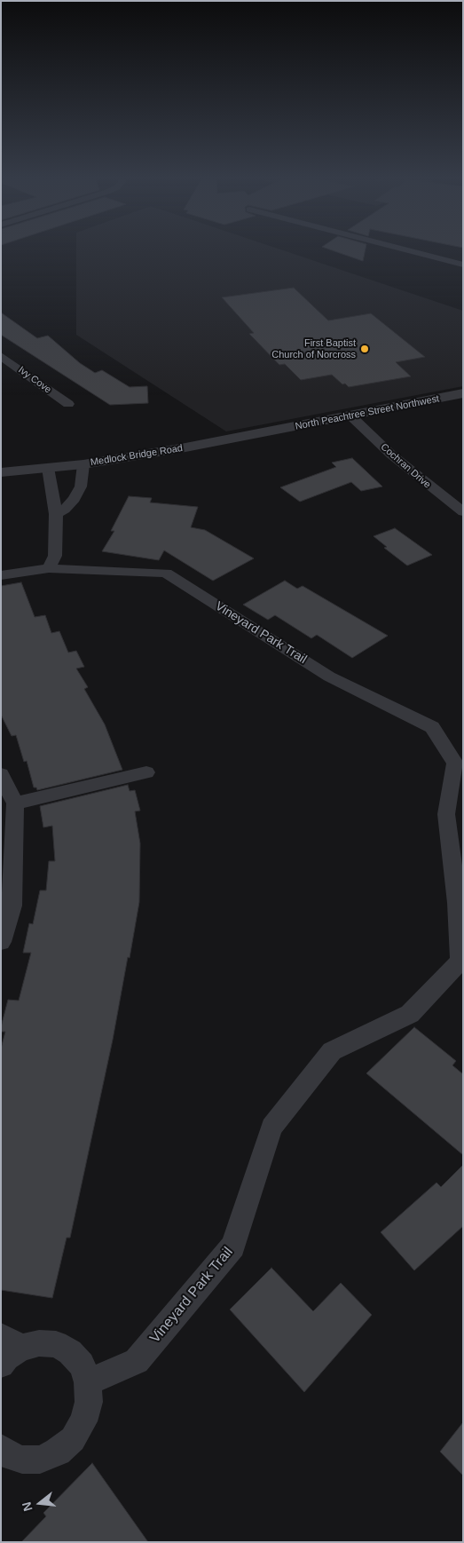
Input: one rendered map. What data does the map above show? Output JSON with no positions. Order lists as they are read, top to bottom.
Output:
{
  "streets": {
    "street": [
      "Ivy Cove",
      "North Peachtree Street Northwest",
      "Medlock Bridge Road",
      "Cochran Drive",
      "Vineyard Park Trail"
    ]
  },
  "crossings": [
    ["North Peachtree Street Northwest", "Medlock Bridge Road"],
    ["North Peachtree Street Northwest", "Cochran Drive"]
  ],
  "places": ["First Baptist Church of Norcross"],
  "north": "left"
}
